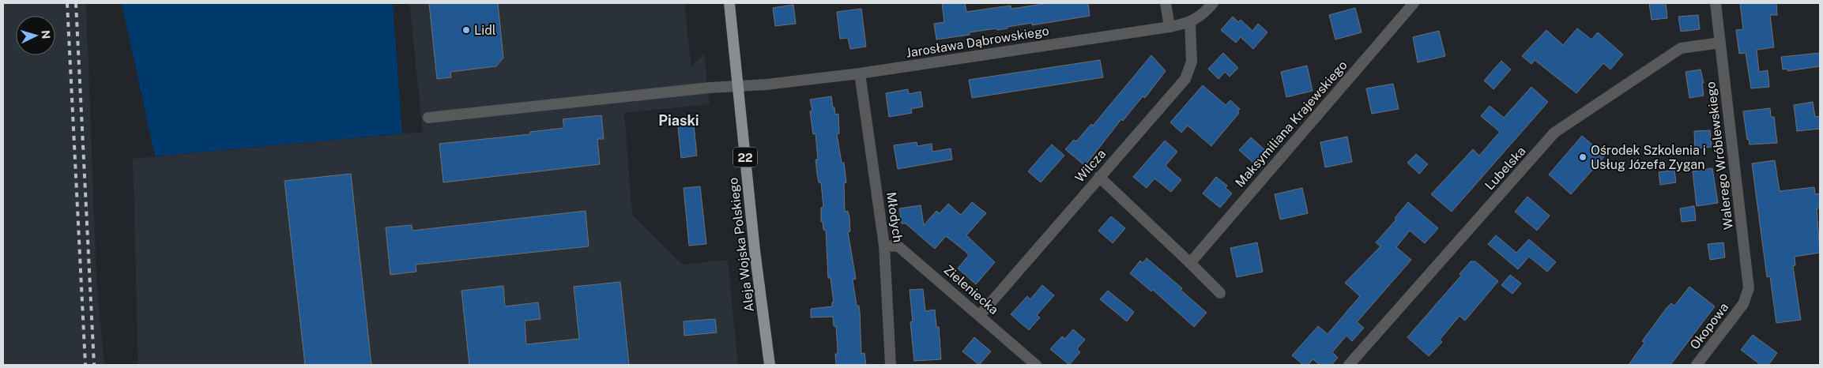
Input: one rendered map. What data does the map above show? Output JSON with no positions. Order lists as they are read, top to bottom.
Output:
{
  "streets": {
    "main road": ["22", "Aleja Wojska Polskiego"],
    "street": [
      "Jarosława Dąbrowskiego",
      "Maksymiliana Krajewskiego",
      "Walerego Wróblewskiego",
      "Wilcza",
      "Lubelska",
      "Młodych",
      "Zieleniecka",
      "Okopowa"
    ]
  },
  "crossings": [
    ["Jarosława Dąbrowskiego", "Wilcza"],
    ["Jarosława Dąbrowskiego", "Młodych"],
    ["Jarosława Dąbrowskiego", "Aleja Wojska Polskiego"],
    ["Walerego Wróblewskiego", "Lubelska"],
    ["Walerego Wróblewskiego", "Okopowa"],
    ["Wilcza", "Zieleniecka"],
    ["Młodych", "Zieleniecka"]
  ],
  "districts": ["Piaski"],
  "places": ["Lidl", "Ośrodek Szkolenia i Usług Józefa Zygan"],
  "north": "right"
}
